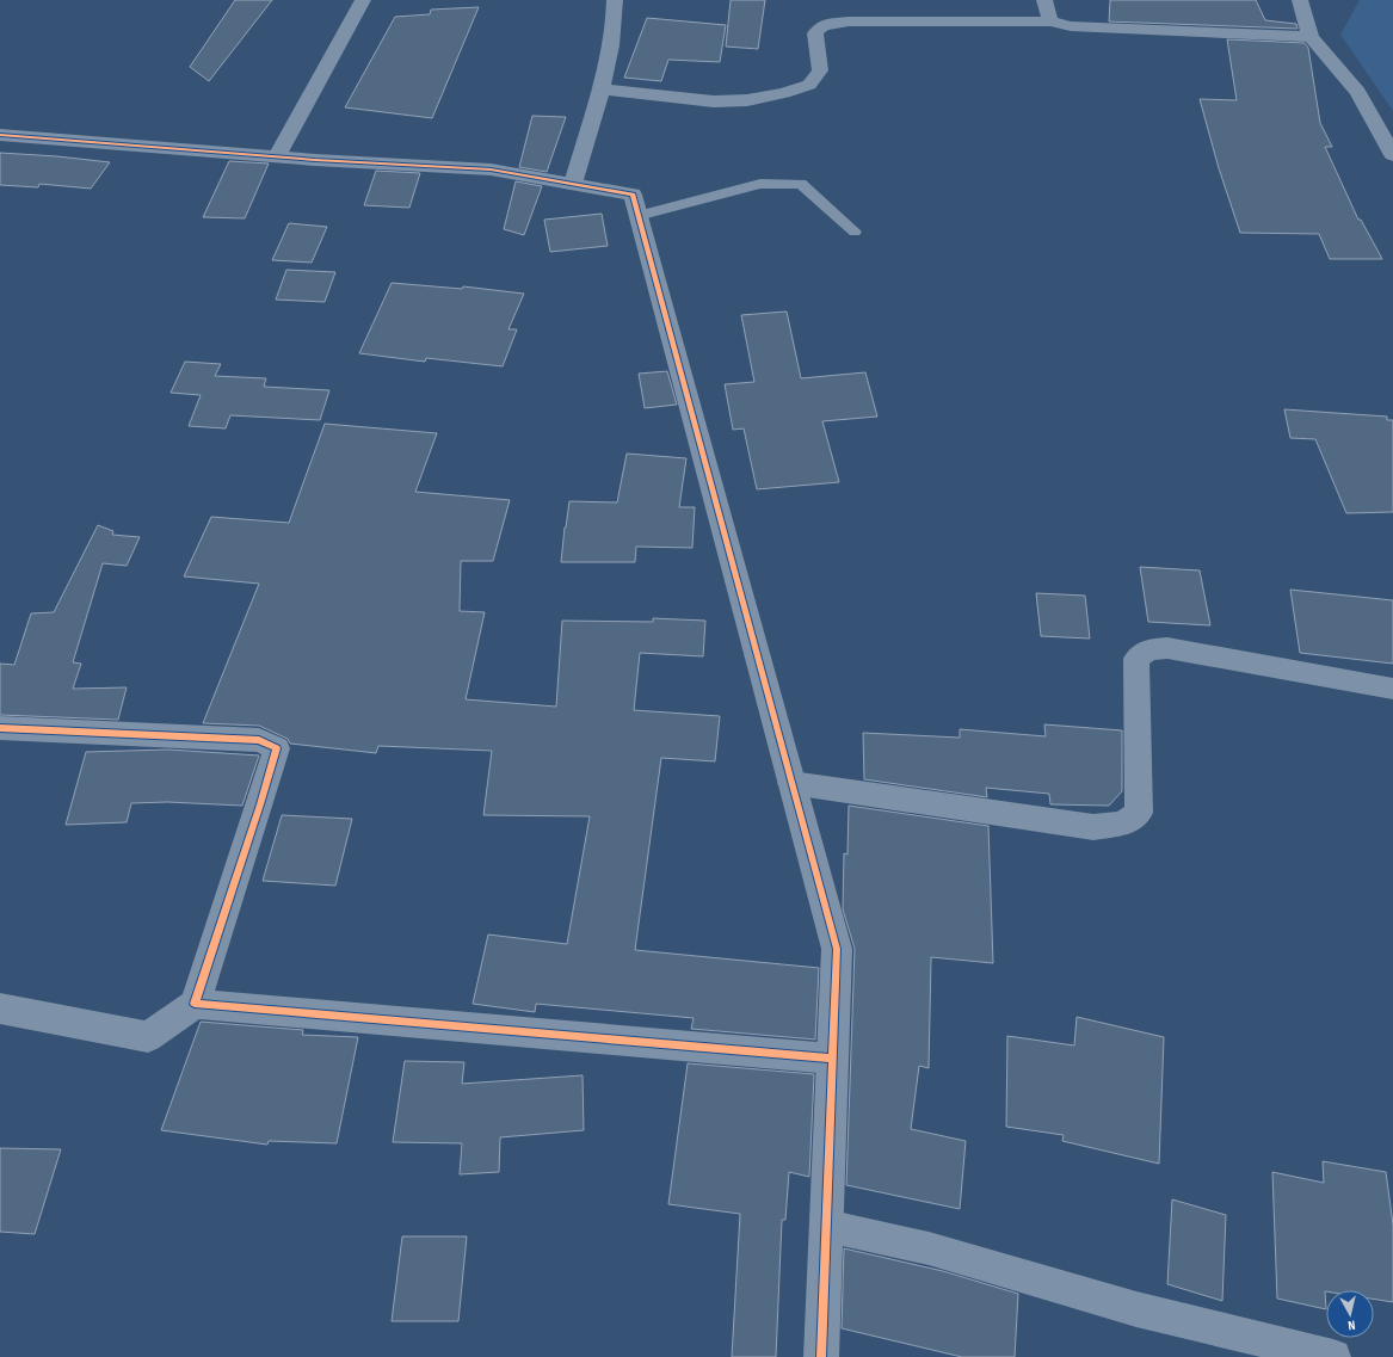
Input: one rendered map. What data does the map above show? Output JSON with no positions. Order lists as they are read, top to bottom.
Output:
{
  "north": "bottom"
}
